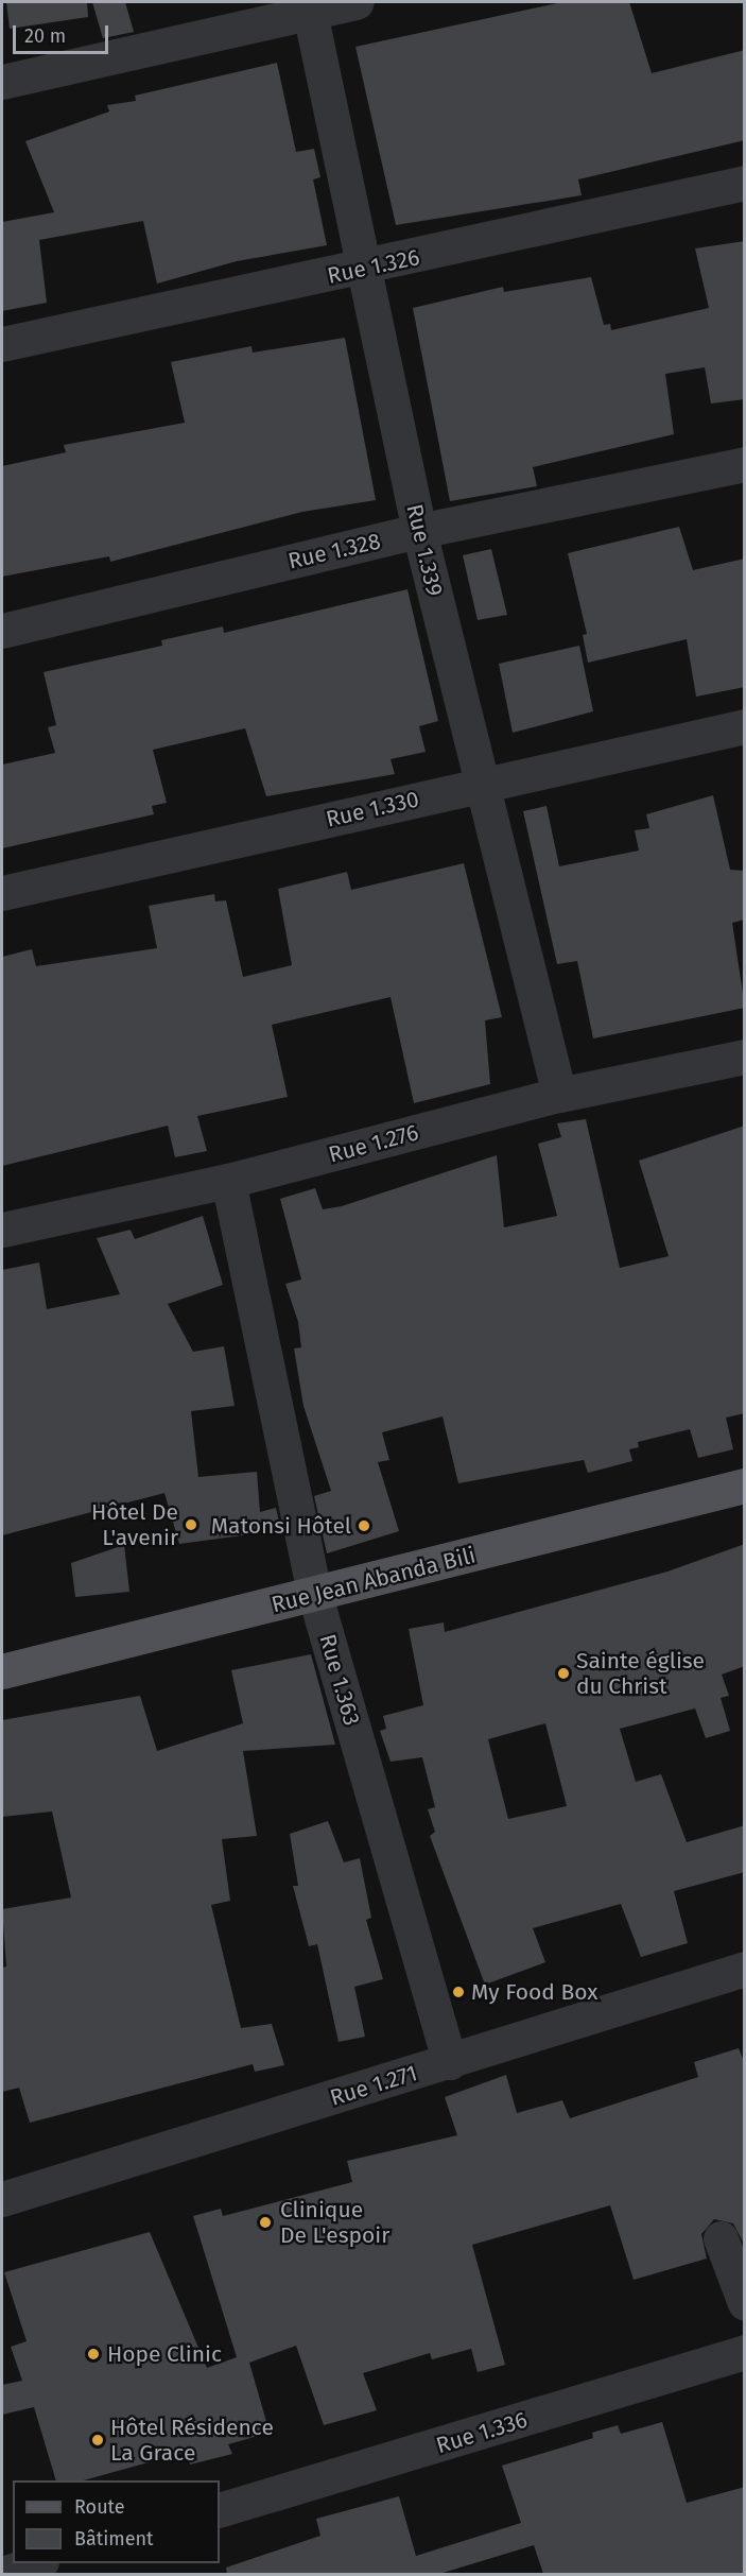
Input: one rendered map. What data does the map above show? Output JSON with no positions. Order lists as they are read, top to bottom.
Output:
{
  "streets": {
    "main road": ["Rue Jean Abanda Bili"],
    "street": [
      "Rue 1.326",
      "Rue 1.339",
      "Rue 1.328",
      "Rue 1.330",
      "Rue 1.276",
      "Rue 1.363",
      "Rue 1.271",
      "Rue 1.336"
    ]
  },
  "crossings": [
    ["Rue 1.326", "Rue 1.339"],
    ["Rue 1.339", "Rue 1.328"],
    ["Rue 1.339", "Rue 1.330"],
    ["Rue 1.339", "Rue 1.276"],
    ["Rue 1.276", "Rue 1.363"],
    ["Rue Jean Abanda Bili", "Rue 1.363"],
    ["Rue 1.363", "Rue 1.271"]
  ],
  "places": [
    "Hôtel De L'avenir",
    "Matonsi Hôtel",
    "Sainte église du Christ",
    "My Food Box",
    "Clinique De L'espoir",
    "Hope Clinic",
    "Hôtel Résidence La Grace"
  ],
  "legend": ["Route", "Bâtiment"],
  "scale_bar": "20 m"
}
